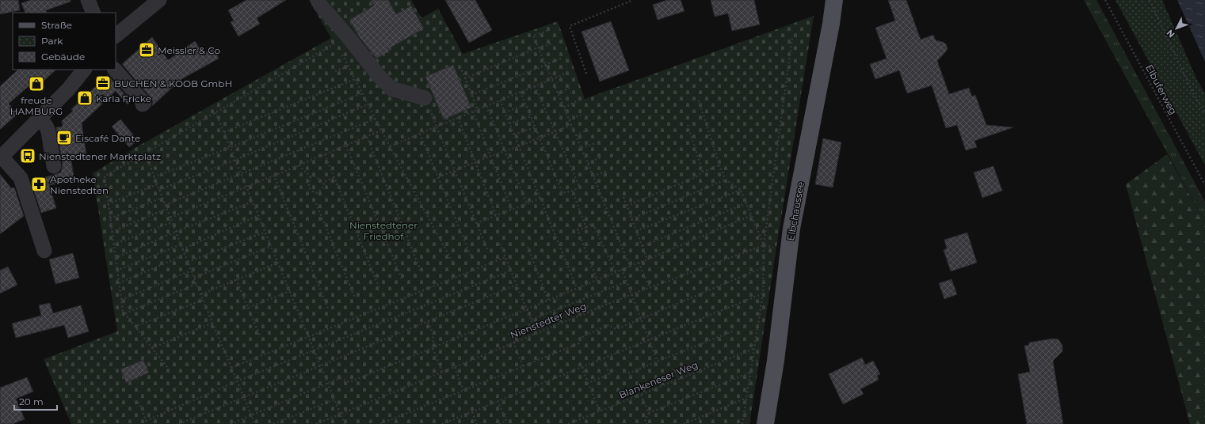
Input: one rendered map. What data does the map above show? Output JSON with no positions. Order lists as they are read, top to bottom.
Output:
{
  "streets": {
    "main road": ["Elbchaussee"],
    "path": ["Elbuferweg", "Nienstedter Weg", "Blankeneser Weg"]
  },
  "parks": ["Nienstedtener Friedhof"],
  "places": {
    "office": ["Meissler & Co", "BUCHEN & KOOB GmbH"],
    "shop": ["freude HAMBURG", "Karla Fricke"],
    "cafe": ["Eiscafé Dante"],
    "bus stop": ["Nienstedtener Marktplatz"],
    "pharmacy": ["Apotheke Nienstedten"]
  },
  "legend": ["Straße", "Park", "Gebäude"],
  "scale_bar": "20 m",
  "north": "bottom left"
}
